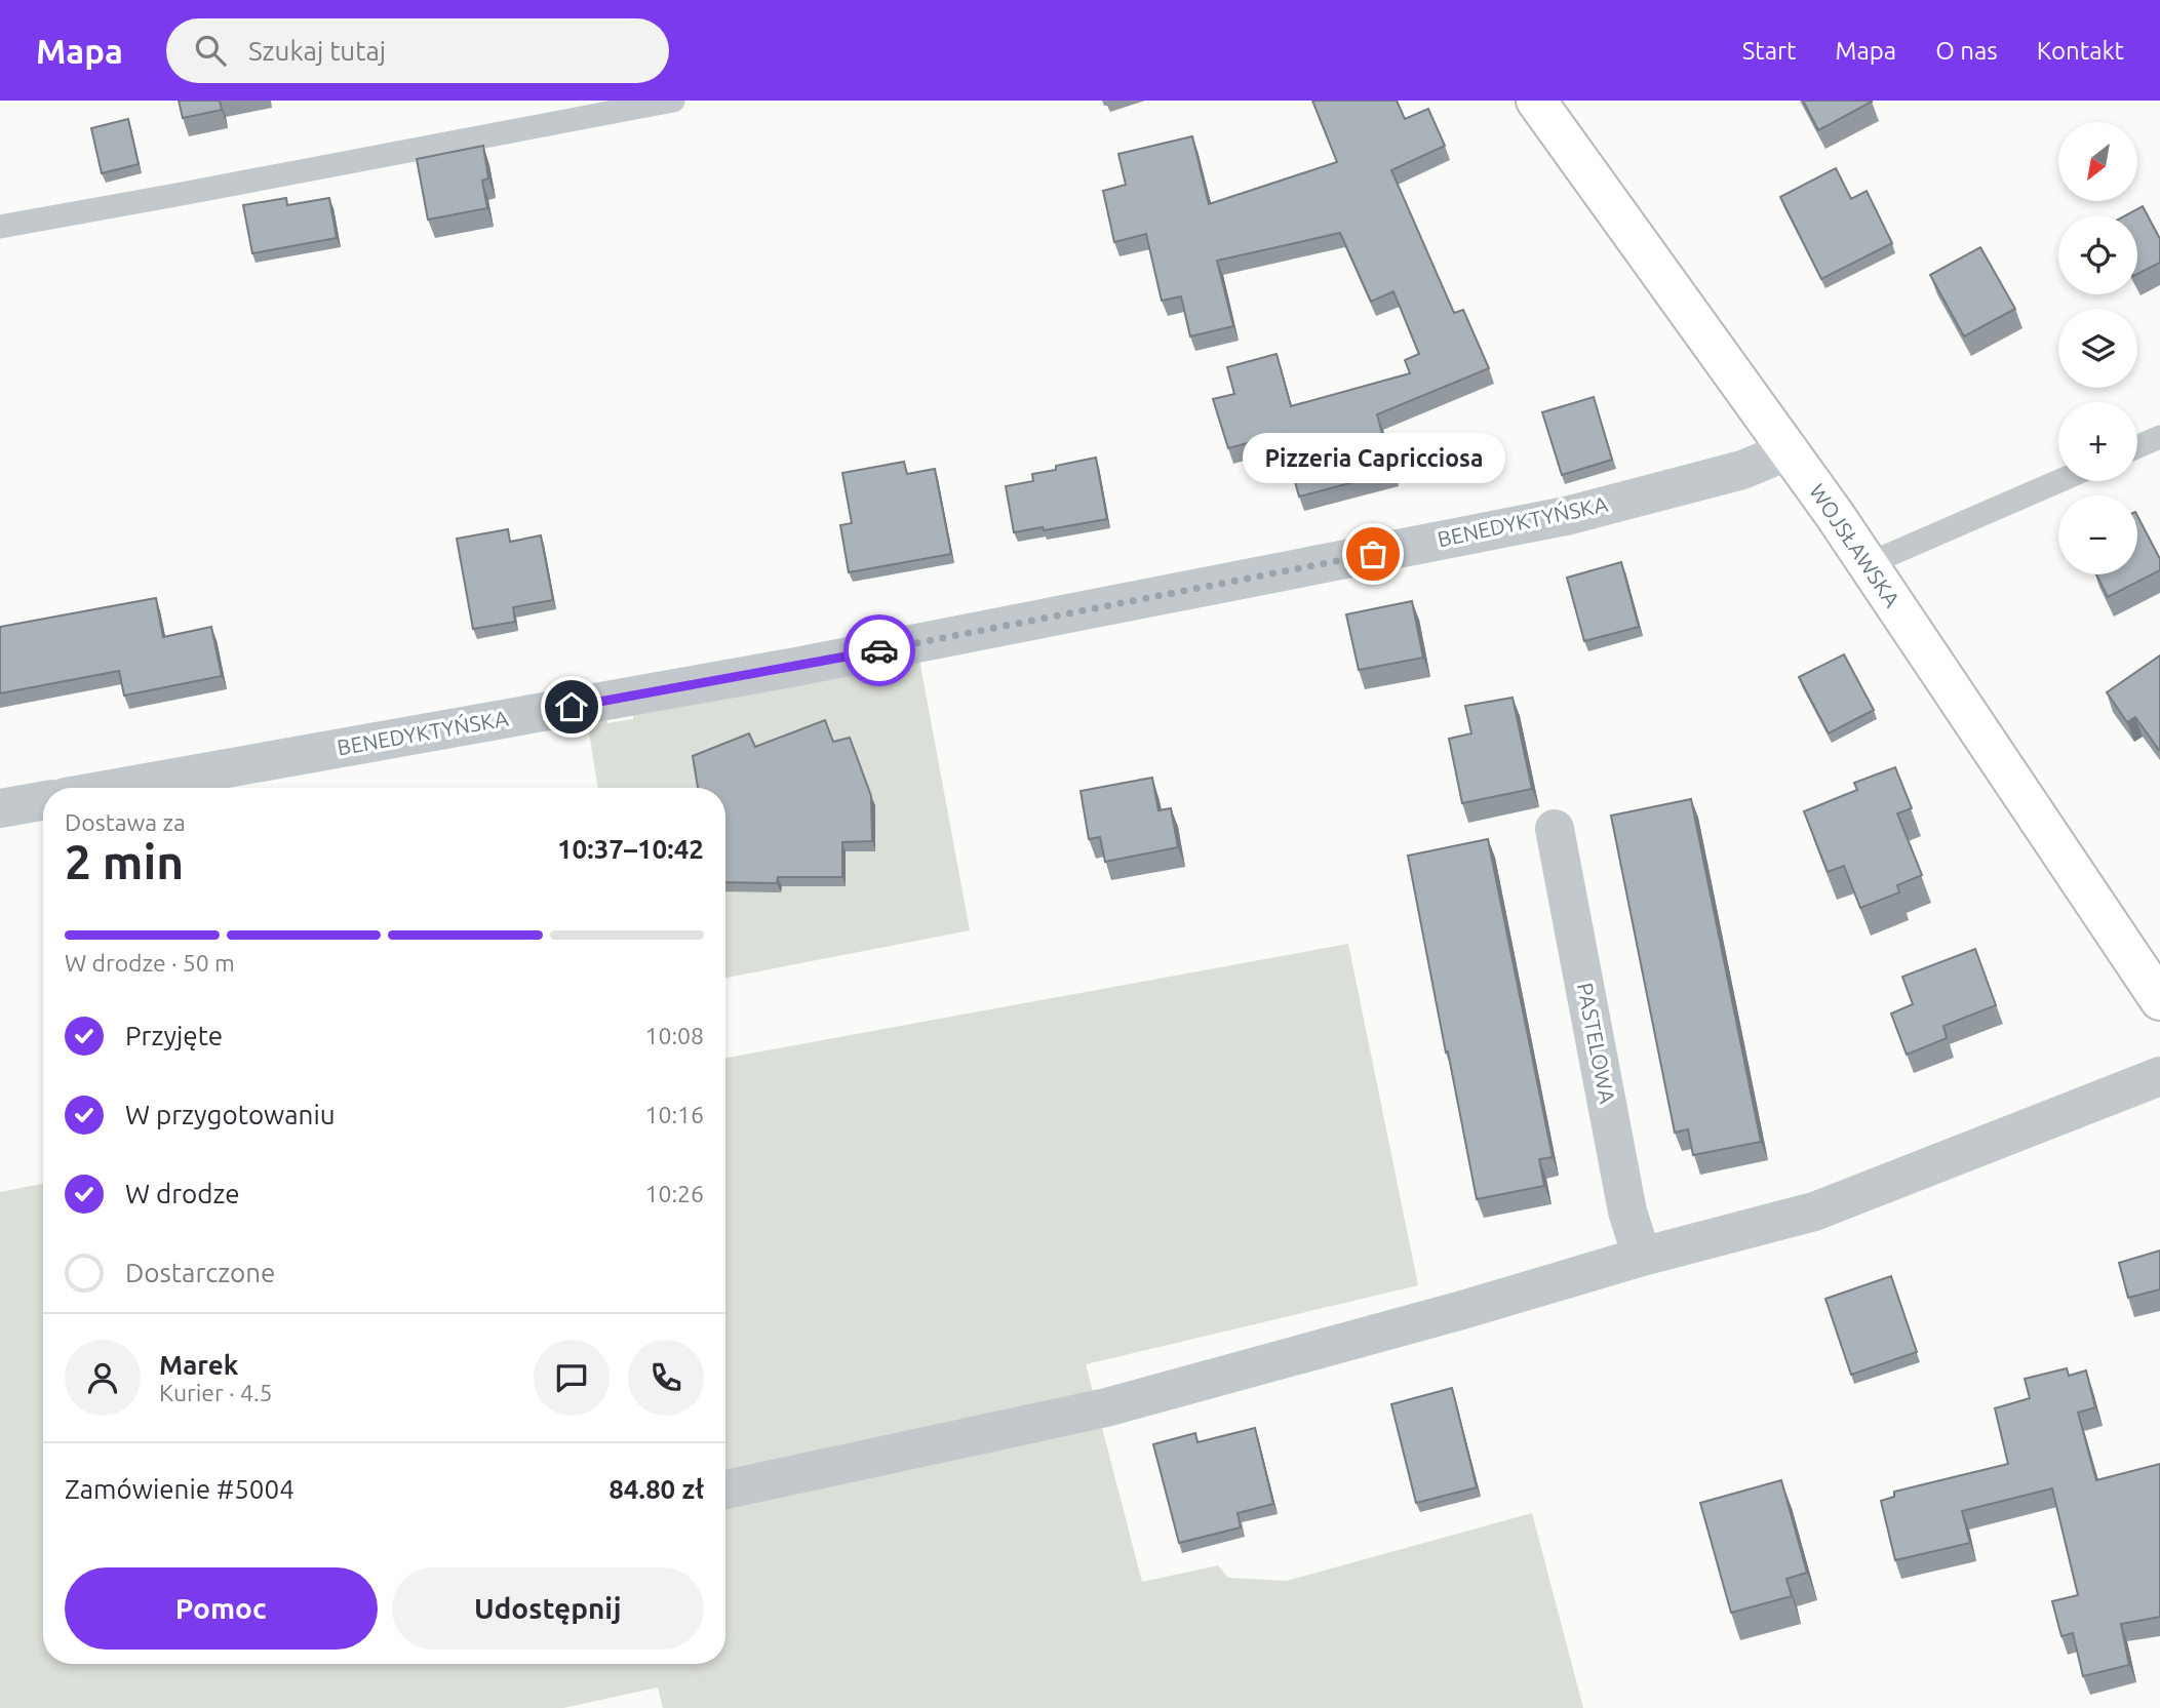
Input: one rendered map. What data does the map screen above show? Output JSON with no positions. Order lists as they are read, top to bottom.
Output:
{
  "streets": {
    "street": ["BENEDYKTYŃSKA", "WOJSŁAWSKA", "PASTELOWA"]
  },
  "crossings": [
    ["BENEDYKTYŃSKA", "WOJSŁAWSKA"]
  ],
  "places": ["Pizzeria Capricciosa"],
  "north": "bottom left",
  "page": {
    "header": "Mapa",
    "search": "Szukaj tutaj",
    "nav": [
      "Start",
      "Mapa",
      "O nas",
      "Kontakt"
    ],
    "map_buttons": ["+", "−"],
    "bubble": "Pizzeria Capricciosa",
    "heading": ["2 min", "Dostawa za", "10:37–10:42"],
    "panel": [
      "Marek",
      "Kurier · 4.5",
      "Zamówienie #5004",
      "84.80 zł"
    ],
    "bar": "W drodze · 50 m",
    "list": [
      ["Przyjęte", "10:08"],
      ["W przygotowaniu", "10:16"],
      ["W drodze", "10:26"],
      "Dostarczone"
    ],
    "buttons": ["Pomoc", "Udostępnij"]
  }
}
